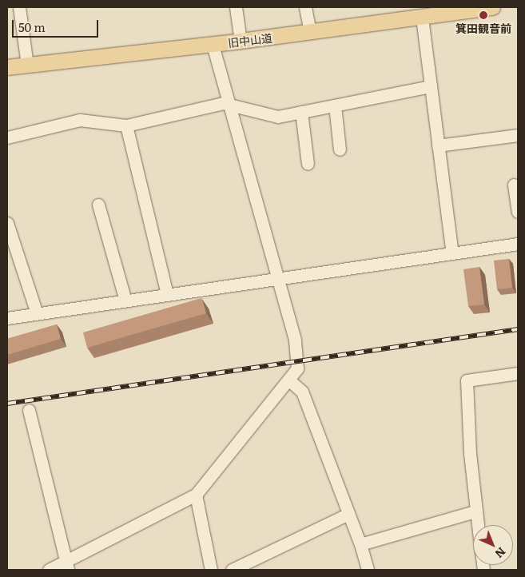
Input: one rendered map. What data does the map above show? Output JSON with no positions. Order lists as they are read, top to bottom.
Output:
{
  "streets": {
    "main road": ["旧中山道"]
  },
  "places": ["箕田観音前"],
  "scale_bar": "50 m",
  "north": "bottom right"
}
